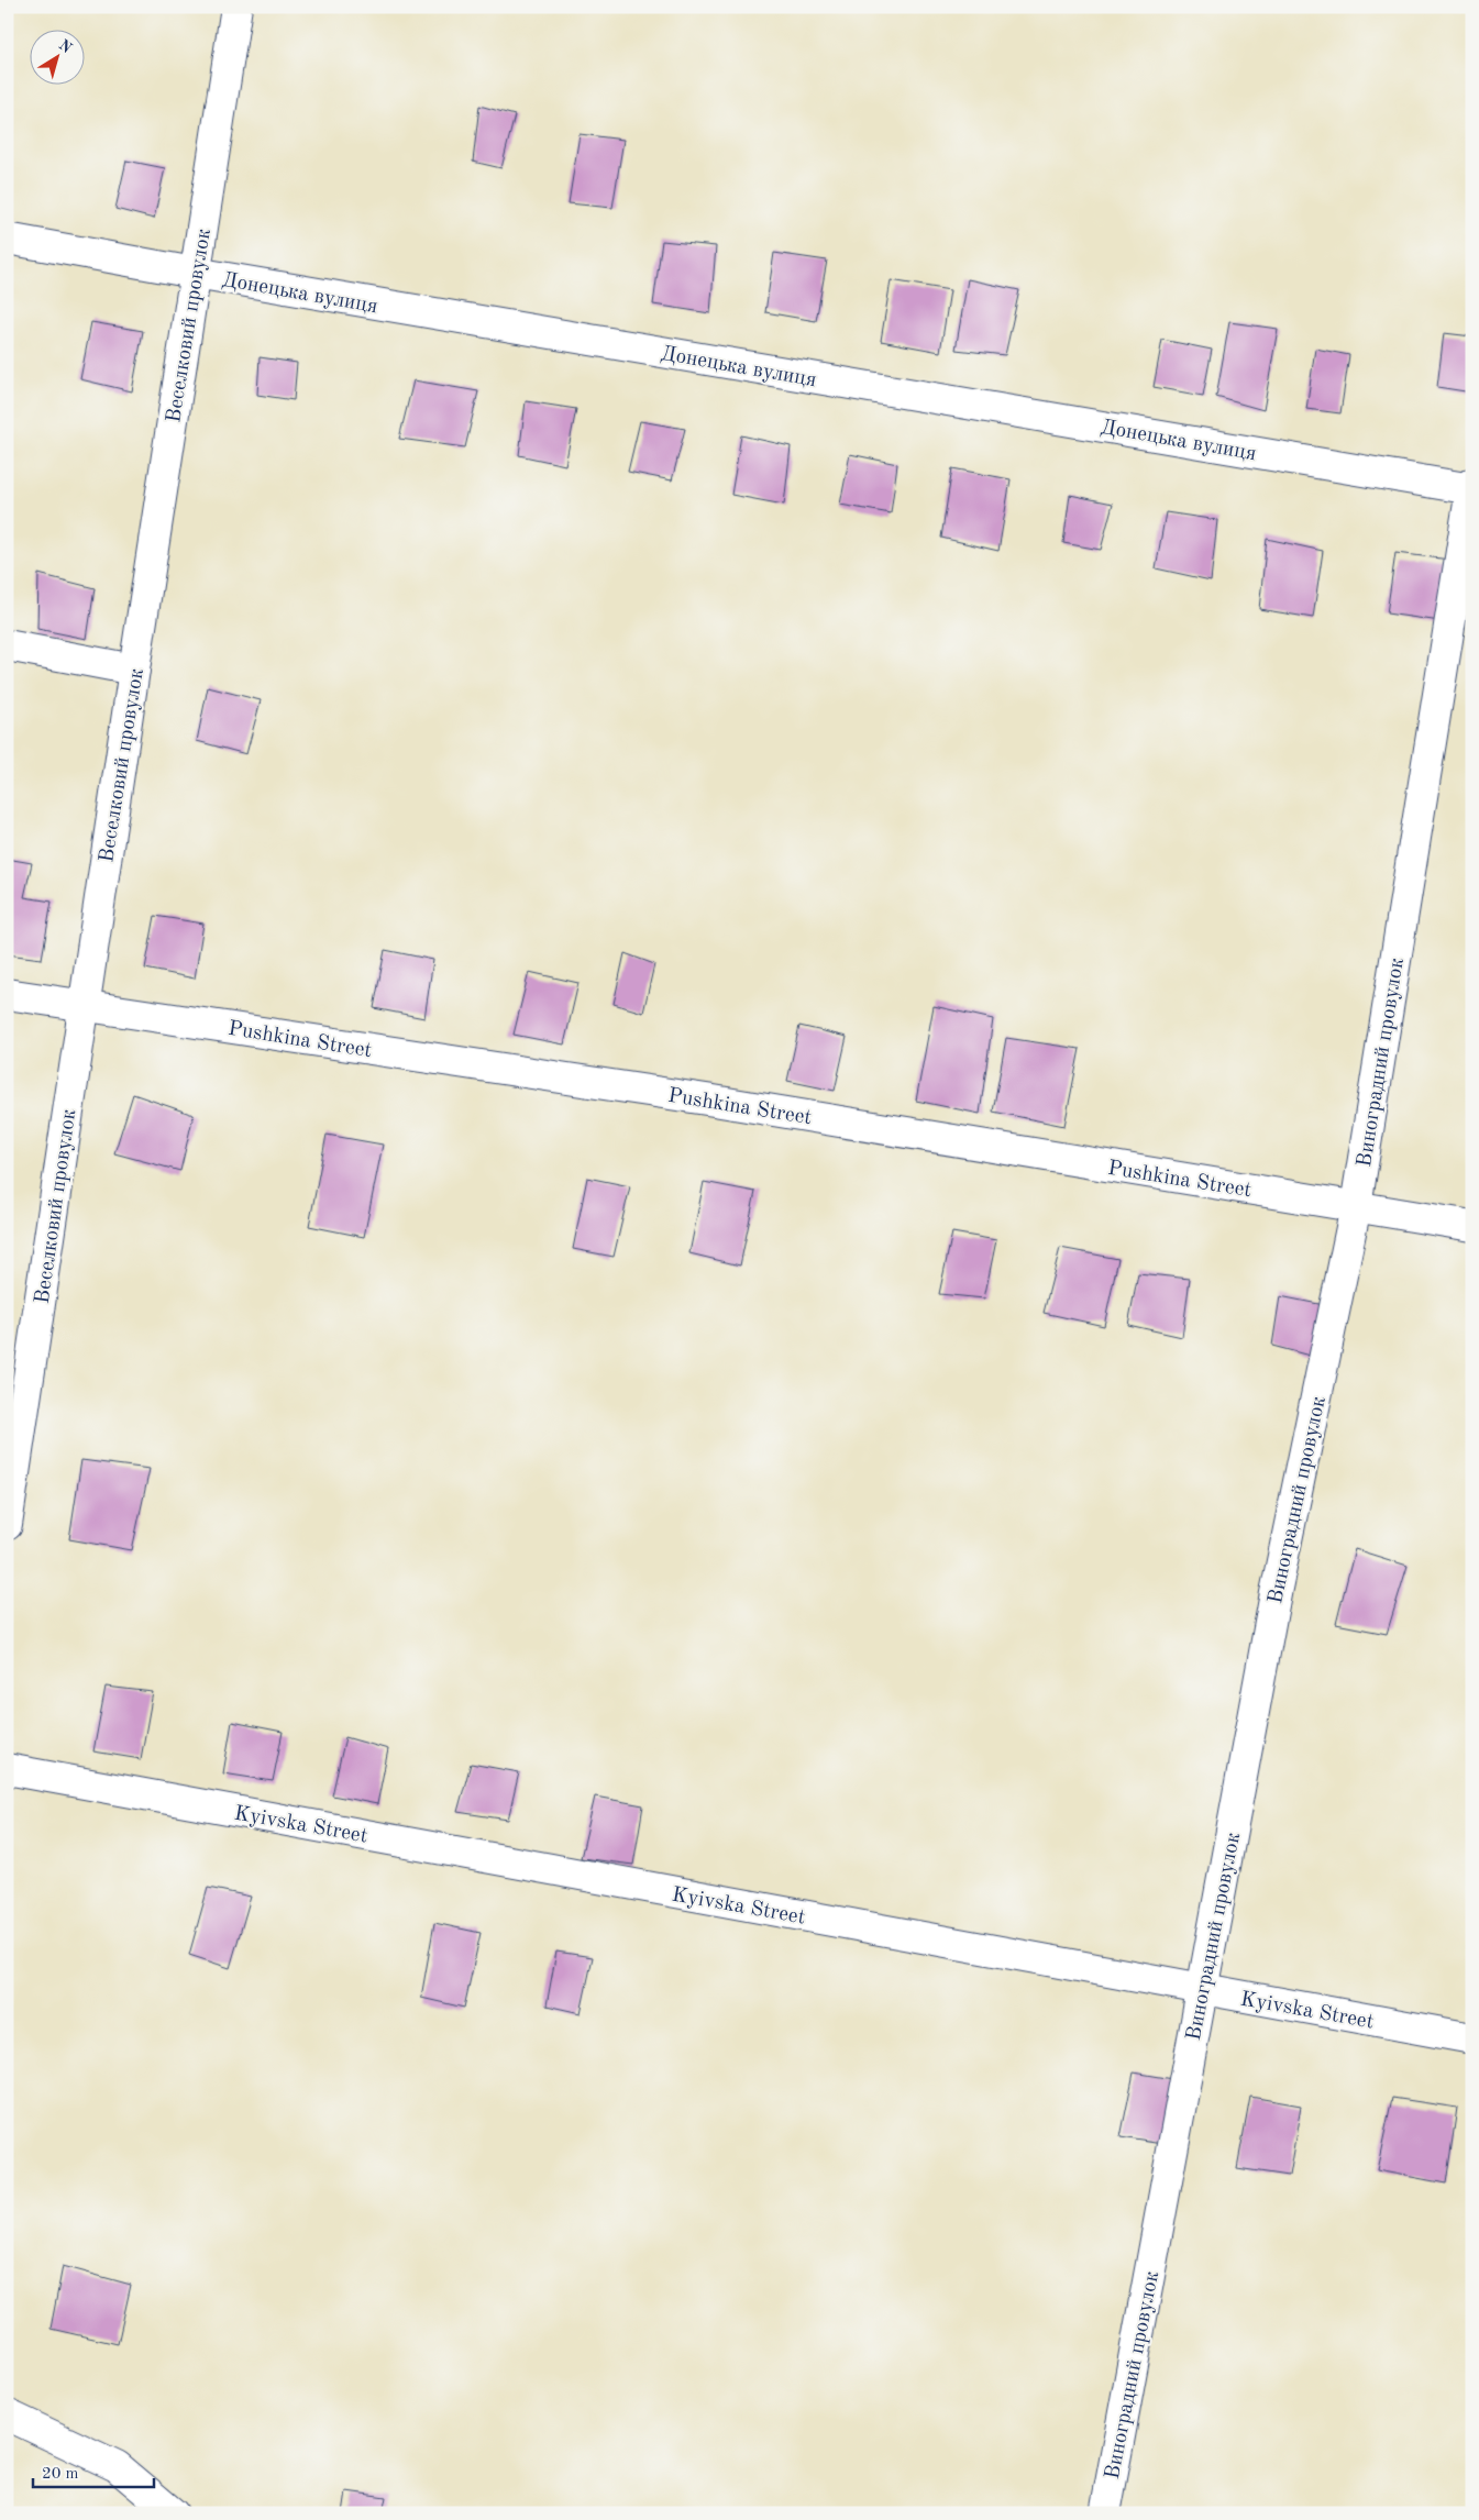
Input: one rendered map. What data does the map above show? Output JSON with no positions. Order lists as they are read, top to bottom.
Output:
{
  "streets": {
    "street": [
      "Донецька вулиця",
      "Веселковий провулок",
      "Pushkina Street",
      "Виноградний провулок",
      "Kyivska Street"
    ]
  },
  "crossings": [
    ["Донецька вулиця", "Веселковий провулок"],
    ["Донецька вулиця", "Виноградний провулок"],
    ["Веселковий провулок", "Pushkina Street"],
    ["Pushkina Street", "Виноградний провулок"],
    ["Виноградний провулок", "Kyivska Street"]
  ],
  "scale_bar": "20 m",
  "north": "top right"
}
